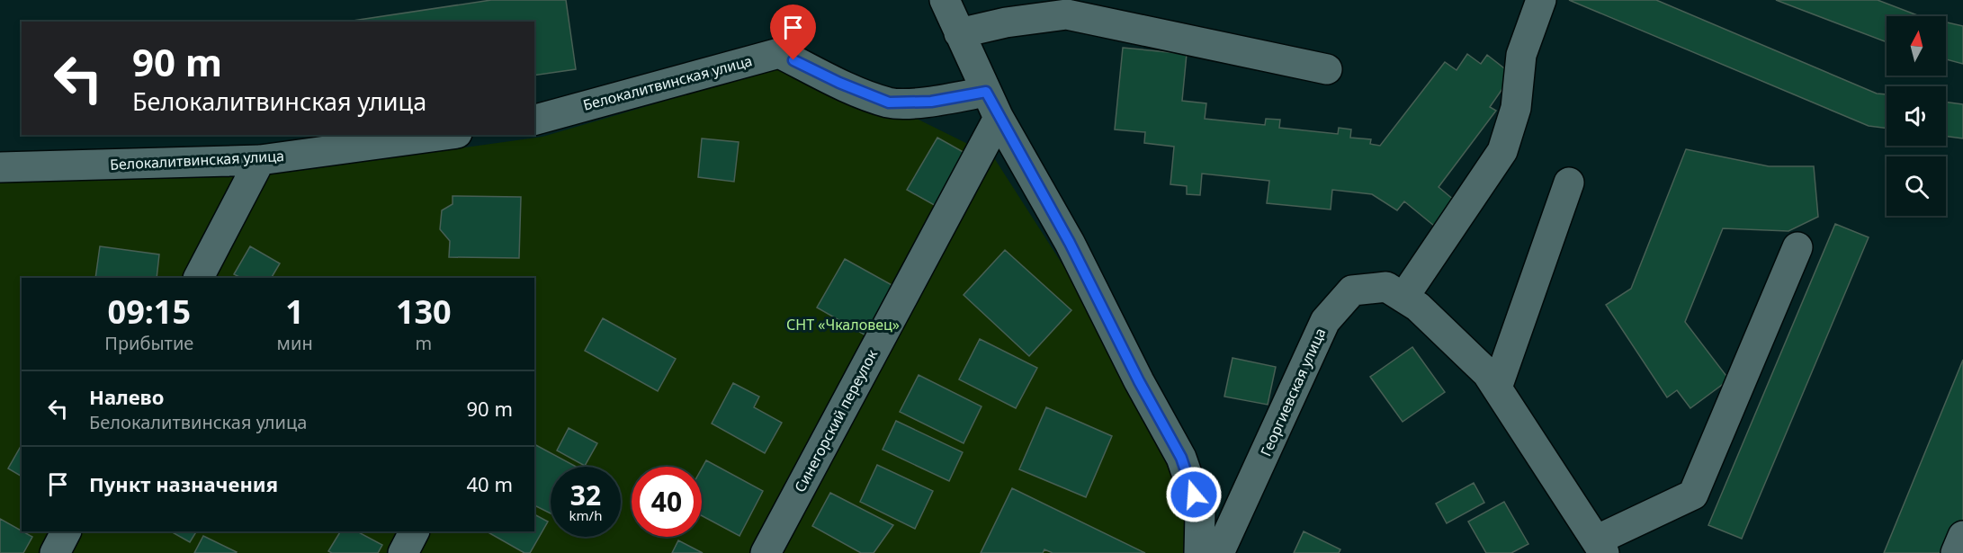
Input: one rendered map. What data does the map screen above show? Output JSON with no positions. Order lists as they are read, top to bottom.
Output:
{
  "streets": {
    "street": ["Белокалитвинская улица", "Георгиевская улица", "Синегорский переулок"]
  },
  "parks": ["СНТ «Чкаловец»"],
  "north": "top",
  "page": {
    "turn": ["90 m", "Белокалитвинская улица"],
    "eta": [
      "09:15",
      "Прибытие",
      "1",
      "мин",
      "130",
      "m"
    ],
    "list": [
      {
        "name": "Налево",
        "note": "Белокалитвинская улица",
        "value": "90 m"
      },
      {
        "name": "Пункт назначения",
        "value": "40 m"
      }
    ],
    "speed": "32 km/h",
    "limit": "40"
  }
}
